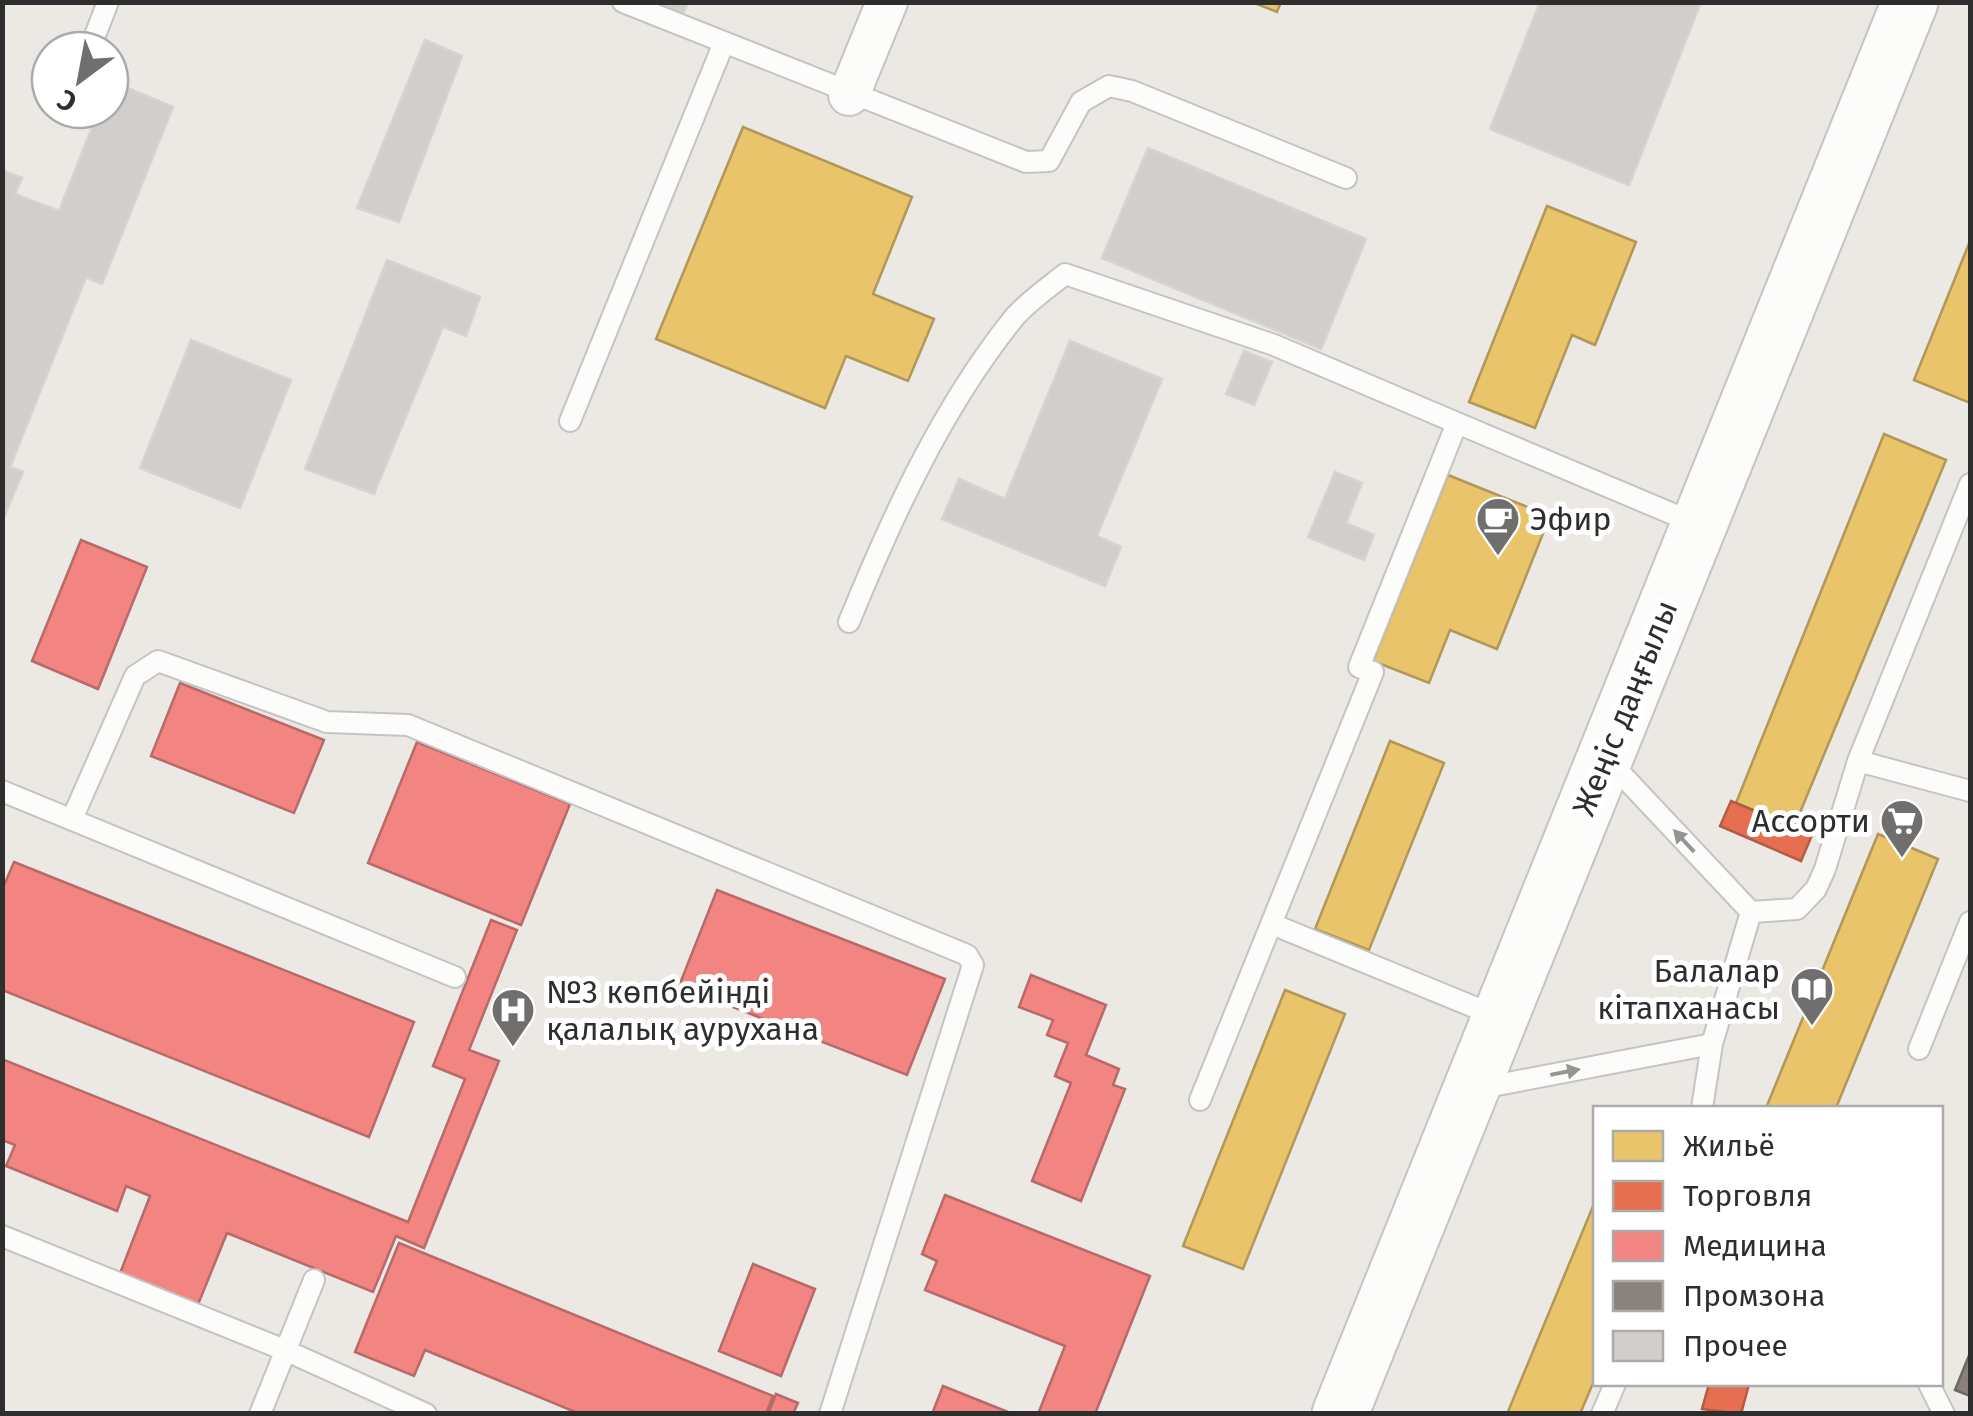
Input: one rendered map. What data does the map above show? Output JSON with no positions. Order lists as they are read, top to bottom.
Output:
{
  "streets": {
    "main road": ["Жеңіс даңғылы"]
  },
  "places": {
    "cafe": ["Эфир"],
    "supermarket": ["Ассорти"],
    "library": ["Балалар кітапханасы"],
    "hospital": ["№3 көпбейінді қалалық аурухана"]
  },
  "legend": [
    "Жильё",
    "Торговля",
    "Медицина",
    "Промзона",
    "Прочее"
  ],
  "north": "bottom left"
}
